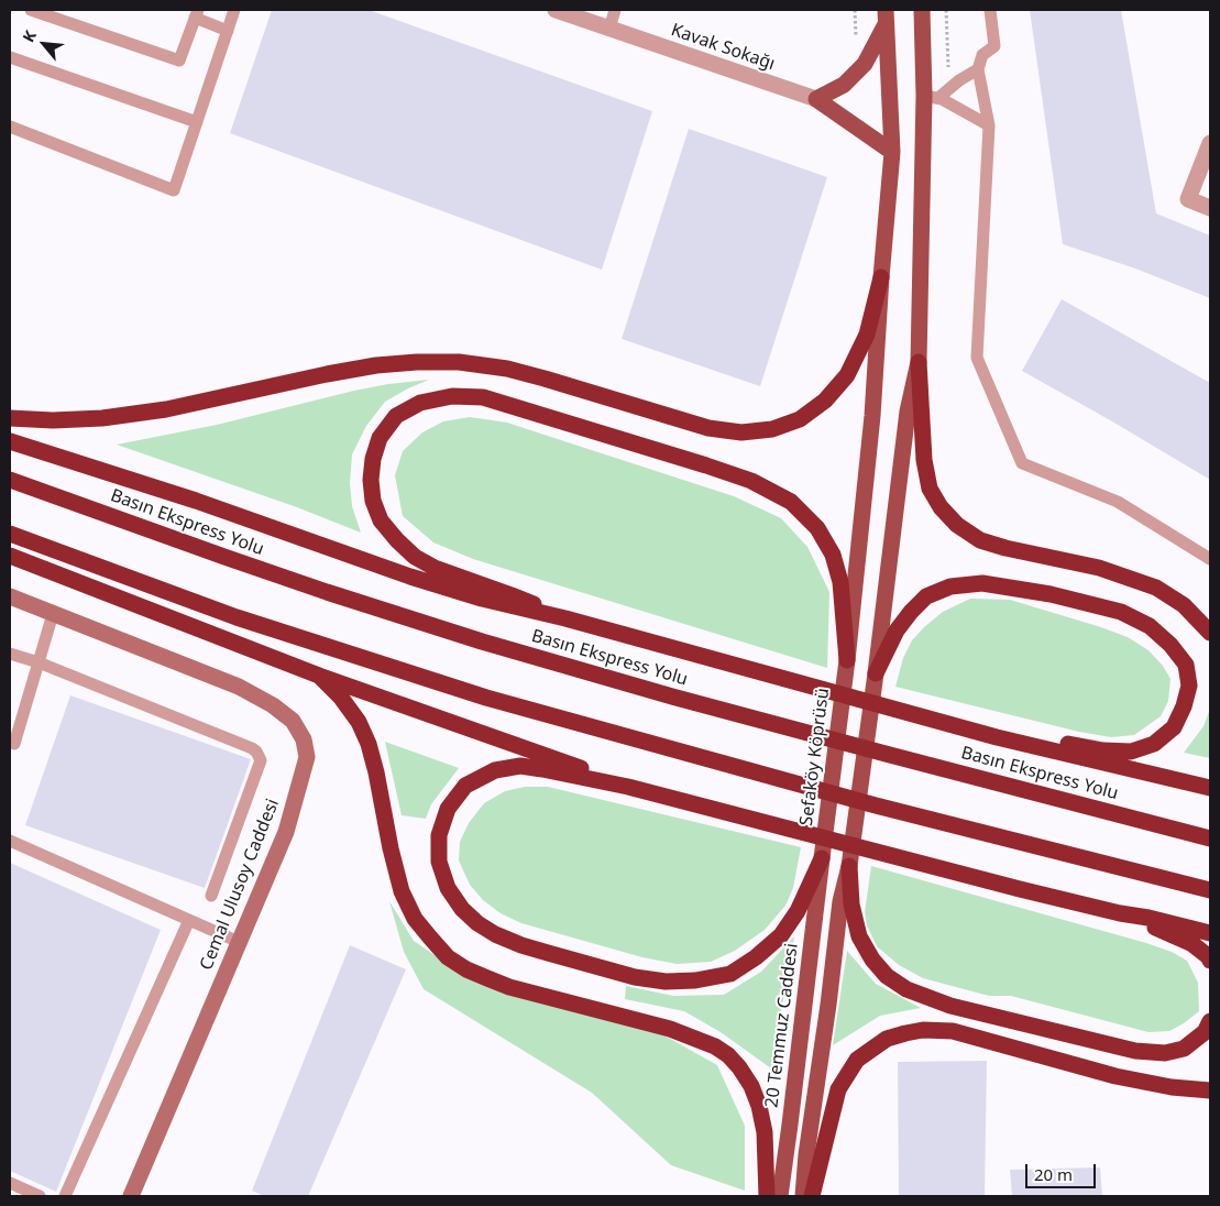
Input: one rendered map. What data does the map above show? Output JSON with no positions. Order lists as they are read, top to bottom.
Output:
{
  "streets": {
    "highway": ["Basın Ekspress Yolu"],
    "main road": ["Sefaköy Köprüsü", "Cemal Ulusoy Caddesi", "20 Temmuz Caddesi"],
    "street": ["Kavak Sokağı"]
  },
  "crossings": [
    ["Sefaköy Köprüsü", "20 Temmuz Caddesi"]
  ],
  "scale_bar": "20 m",
  "north": "top left"
}
